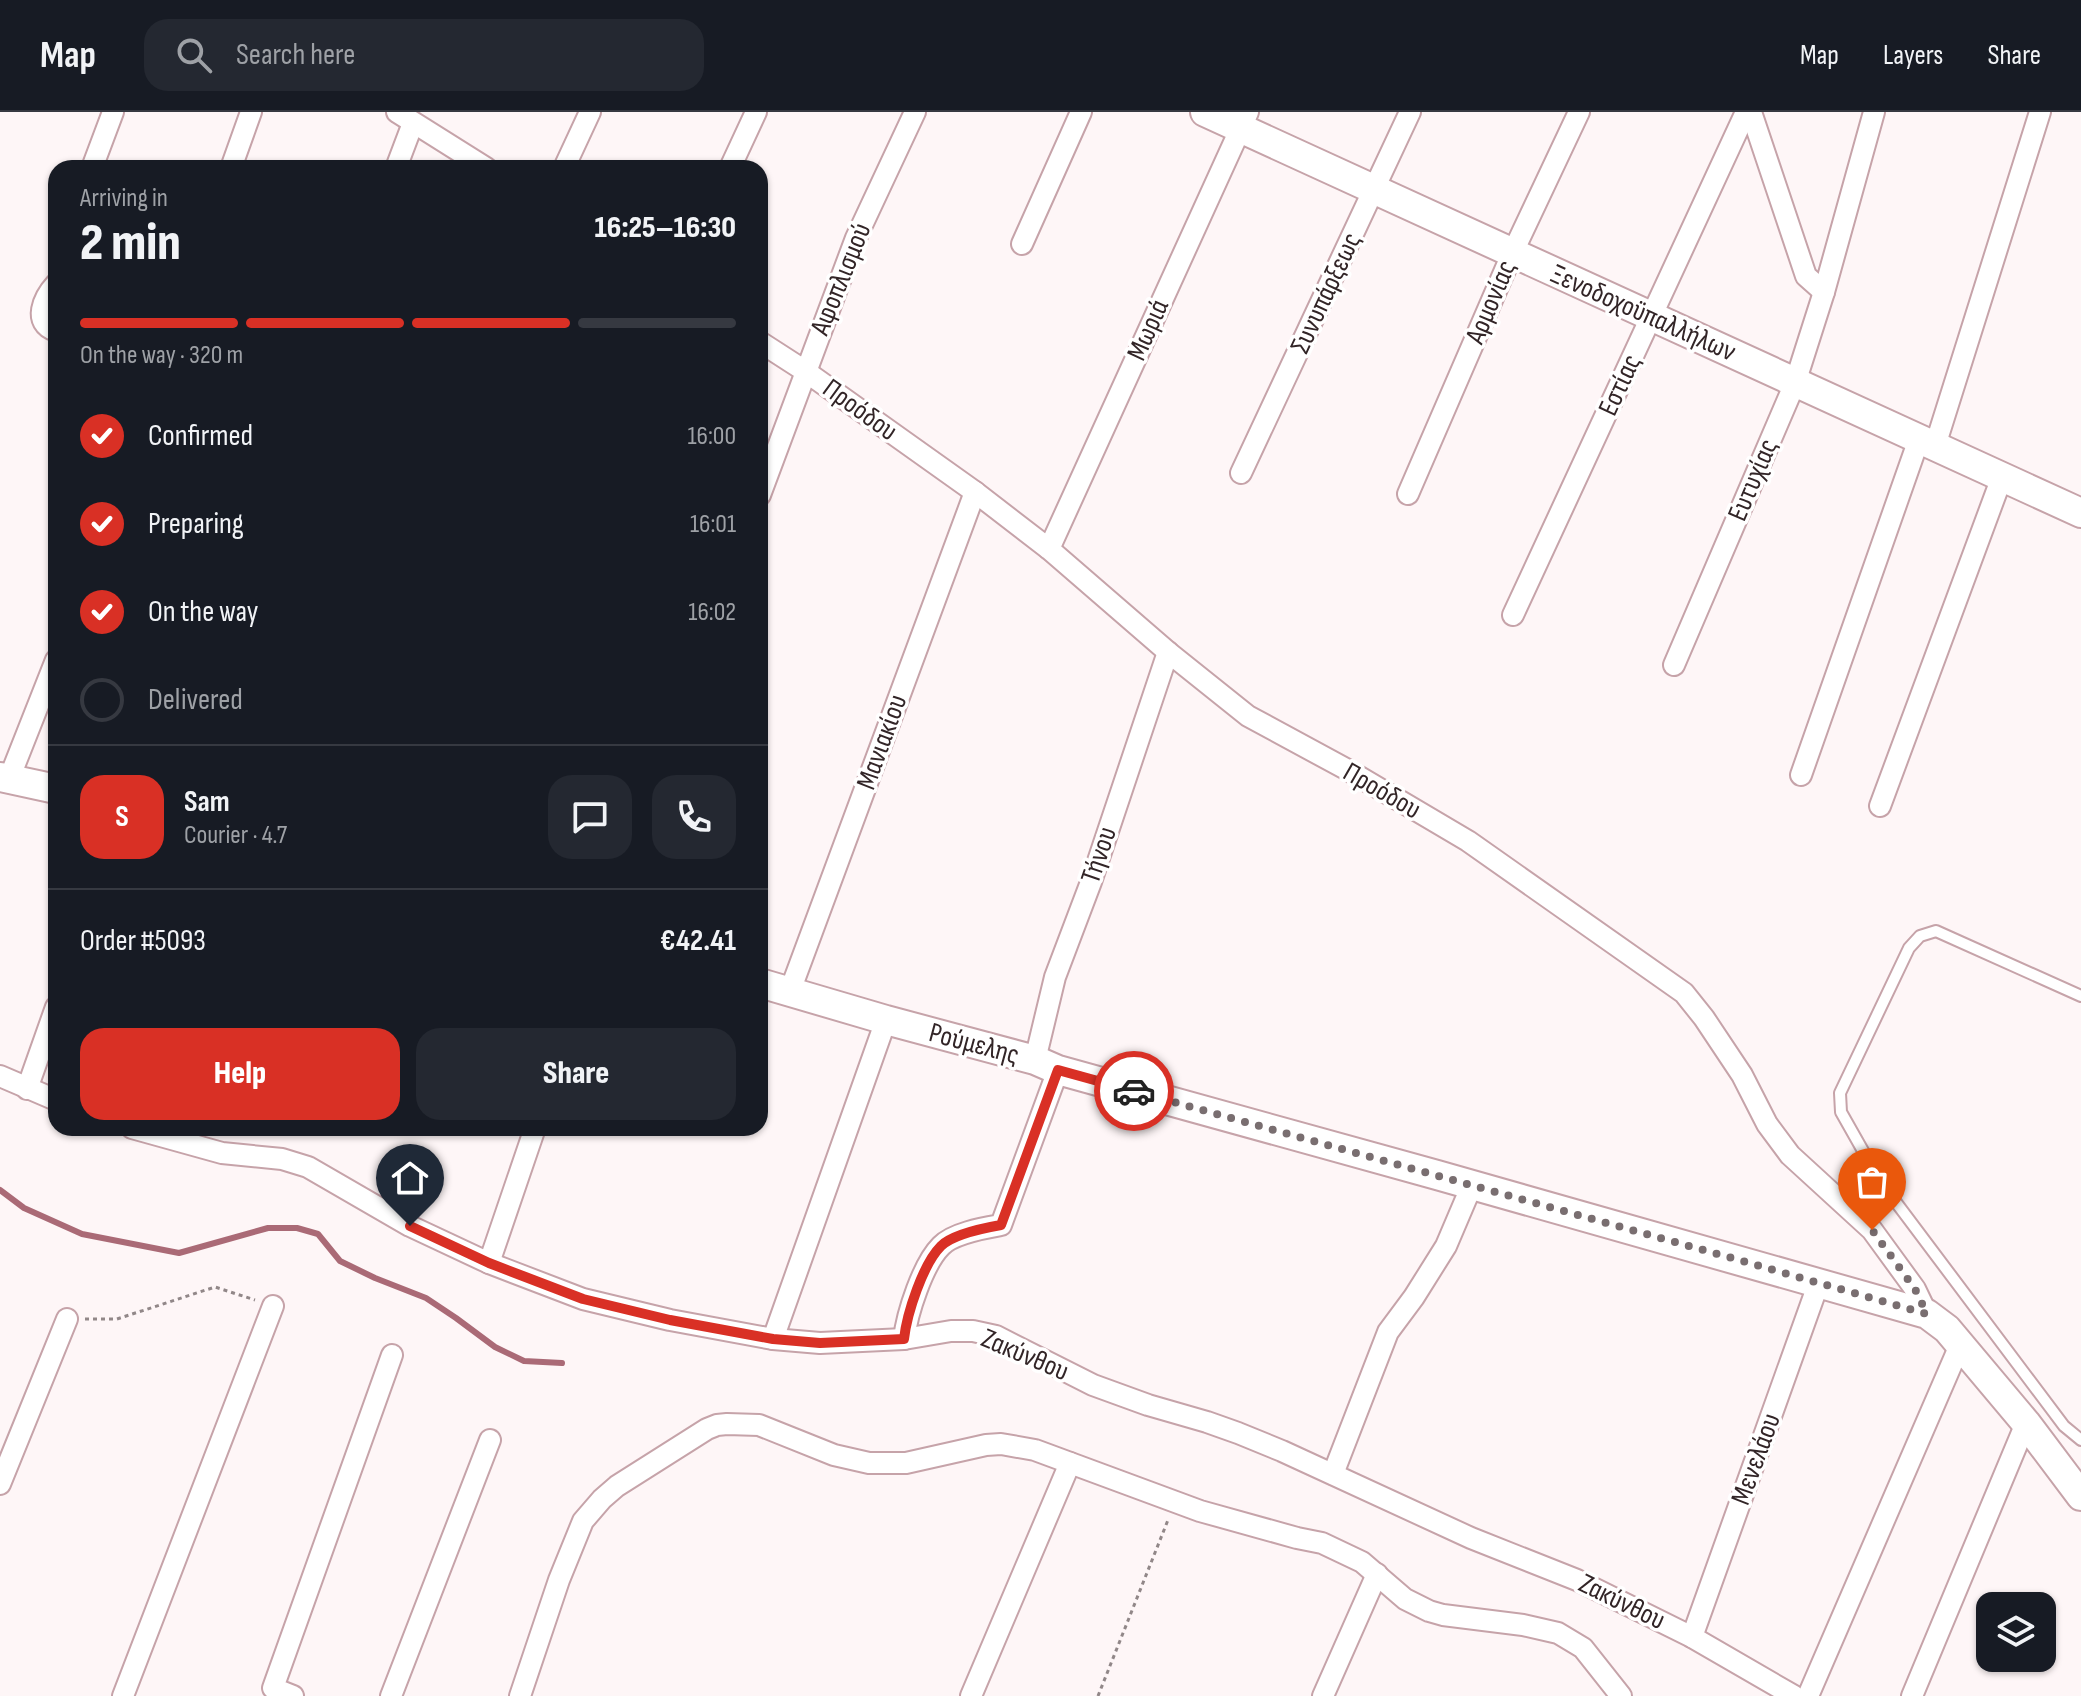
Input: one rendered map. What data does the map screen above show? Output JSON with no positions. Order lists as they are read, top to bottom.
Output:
{
  "streets": {
    "street": [
      "Αφοπλισμού",
      "Συνυπάρξεως",
      "Αρμονίας",
      "Ξενοδοχοϋπαλλήλων",
      "Μωριά",
      "Εστίας",
      "Προόδου",
      "Ευτυχίας",
      "Μανιακίου",
      "Τήνου",
      "Ρούμελης",
      "Ζακύνθου",
      "Μενελάου"
    ]
  },
  "crossings": [
    ["Αφοπλισμού", "Προόδου"],
    ["Συνυπάρξεως", "Ξενοδοχοϋπαλλήλων"],
    ["Αρμονίας", "Ξενοδοχοϋπαλλήλων"],
    ["Ξενοδοχοϋπαλλήλων", "Μωριά"],
    ["Ξενοδοχοϋπαλλήλων", "Εστίας"],
    ["Ξενοδοχοϋπαλλήλων", "Ευτυχίας"],
    ["Μωριά", "Προόδου"],
    ["Προόδου", "Μανιακίου"],
    ["Προόδου", "Τήνου"],
    ["Προόδου", "Ρούμελης"],
    ["Μανιακίου", "Ρούμελης"],
    ["Τήνου", "Ρούμελης"],
    ["Τήνου", "Ζακύνθου"],
    ["Ρούμελης", "Μενελάου"],
    ["Ζακύνθου", "Μενελάου"]
  ],
  "page": {
    "header": "Map",
    "search": "Search here",
    "nav": ["Map", "Layers", "Share"],
    "heading": ["2 min", "Arriving in", "16:25–16:30"],
    "panel": [
      "Sam",
      "Courier · 4.7",
      "Order #5093",
      "€42.41"
    ],
    "bar": "On the way · 320 m",
    "list": [
      ["Confirmed", "16:00"],
      ["Preparing", "16:01"],
      ["On the way", "16:02"],
      "Delivered"
    ],
    "round": "S",
    "buttons": ["Help", "Share"]
  }
}
